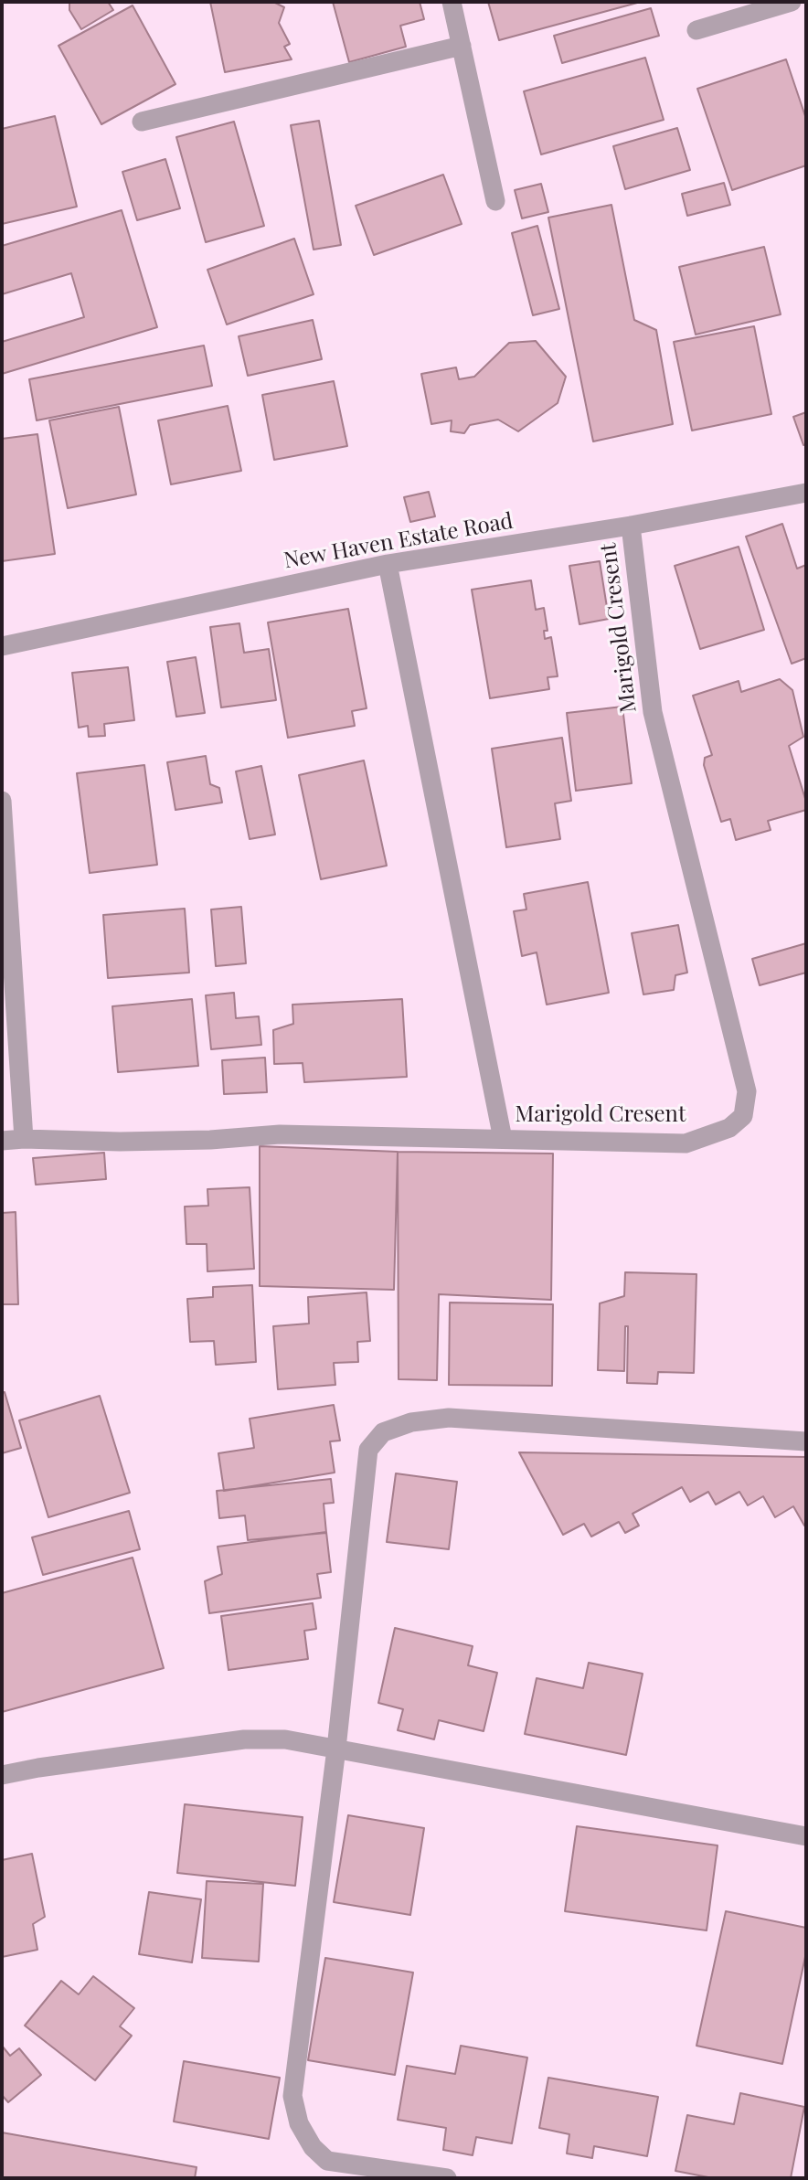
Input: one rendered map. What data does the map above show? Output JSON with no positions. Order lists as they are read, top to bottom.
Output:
{
  "streets": {
    "street": ["New Haven Estate Road", "Marigold Cresent"]
  },
  "crossings": [
    ["New Haven Estate Road", "Marigold Cresent"]
  ]
}
